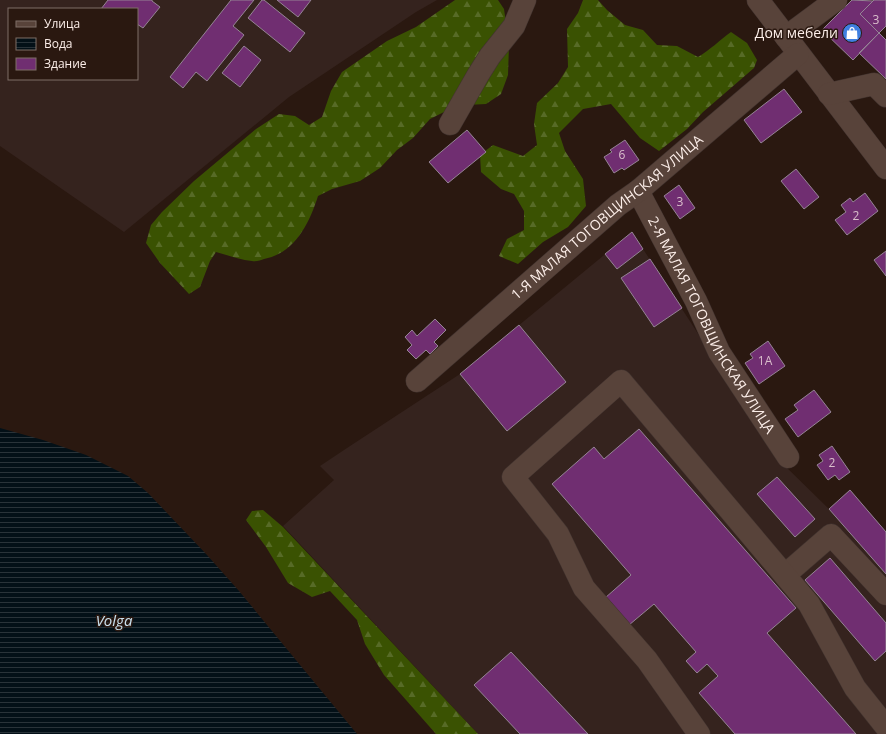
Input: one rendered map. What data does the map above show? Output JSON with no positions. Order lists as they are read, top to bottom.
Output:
{
  "streets": {
    "street": ["1-Я МАЛАЯ ТОГОВЩИНСКАЯ УЛИЦА", "2-Я МАЛАЯ ТОГОВЩИНСКАЯ УЛИЦА"]
  },
  "crossings": [
    ["1-Я МАЛАЯ ТОГОВЩИНСКАЯ УЛИЦА", "2-Я МАЛАЯ ТОГОВЩИНСКАЯ УЛИЦА"]
  ],
  "water": ["Volga"],
  "places": {
    "shop": ["Дом мебели"]
  },
  "house_numbers": [
    "3",
    "6",
    "3",
    "2",
    "1А",
    "2"
  ],
  "legend": ["Улица", "Вода", "Здание"]
}
